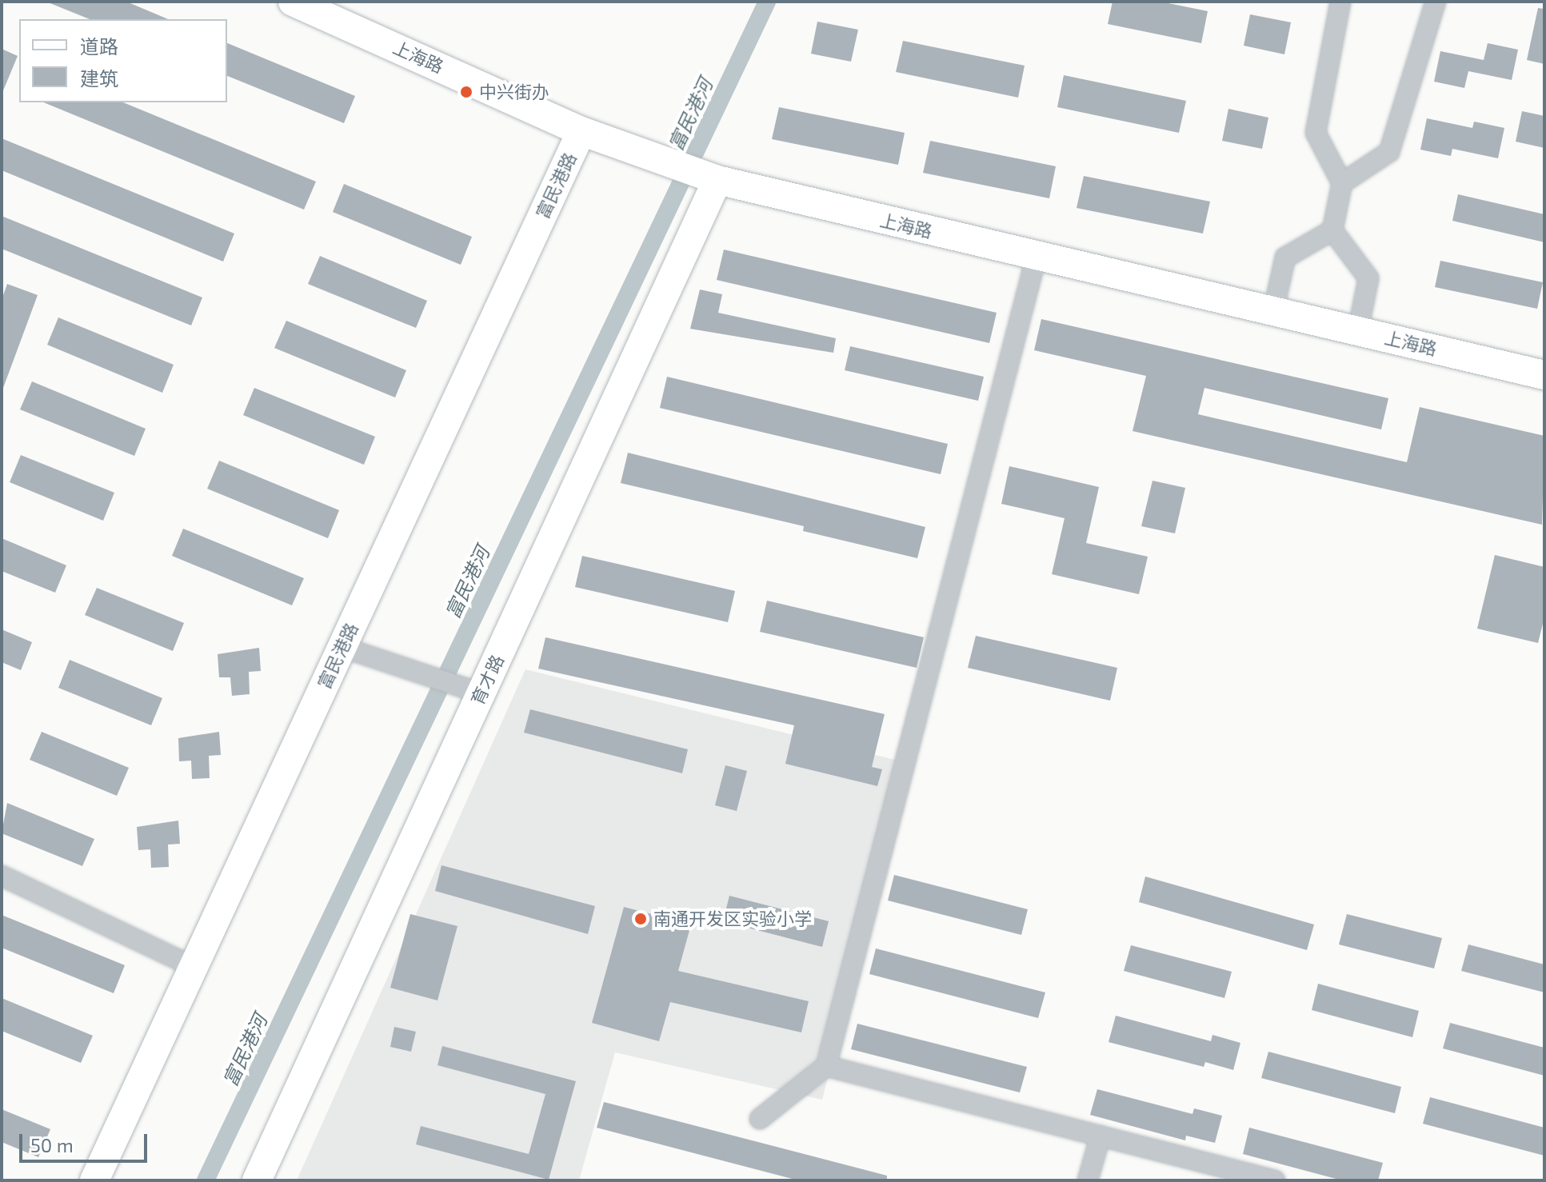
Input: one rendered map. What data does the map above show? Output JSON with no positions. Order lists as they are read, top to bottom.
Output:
{
  "streets": {
    "street": ["上海路", "富民港路", "育才路"]
  },
  "crossings": [
    ["上海路", "富民港路"],
    ["上海路", "育才路"]
  ],
  "water": ["富民港河"],
  "places": ["中兴街办", "南通开发区实验小学"],
  "legend": ["道路", "建筑"],
  "scale_bar": "50 m"
}
